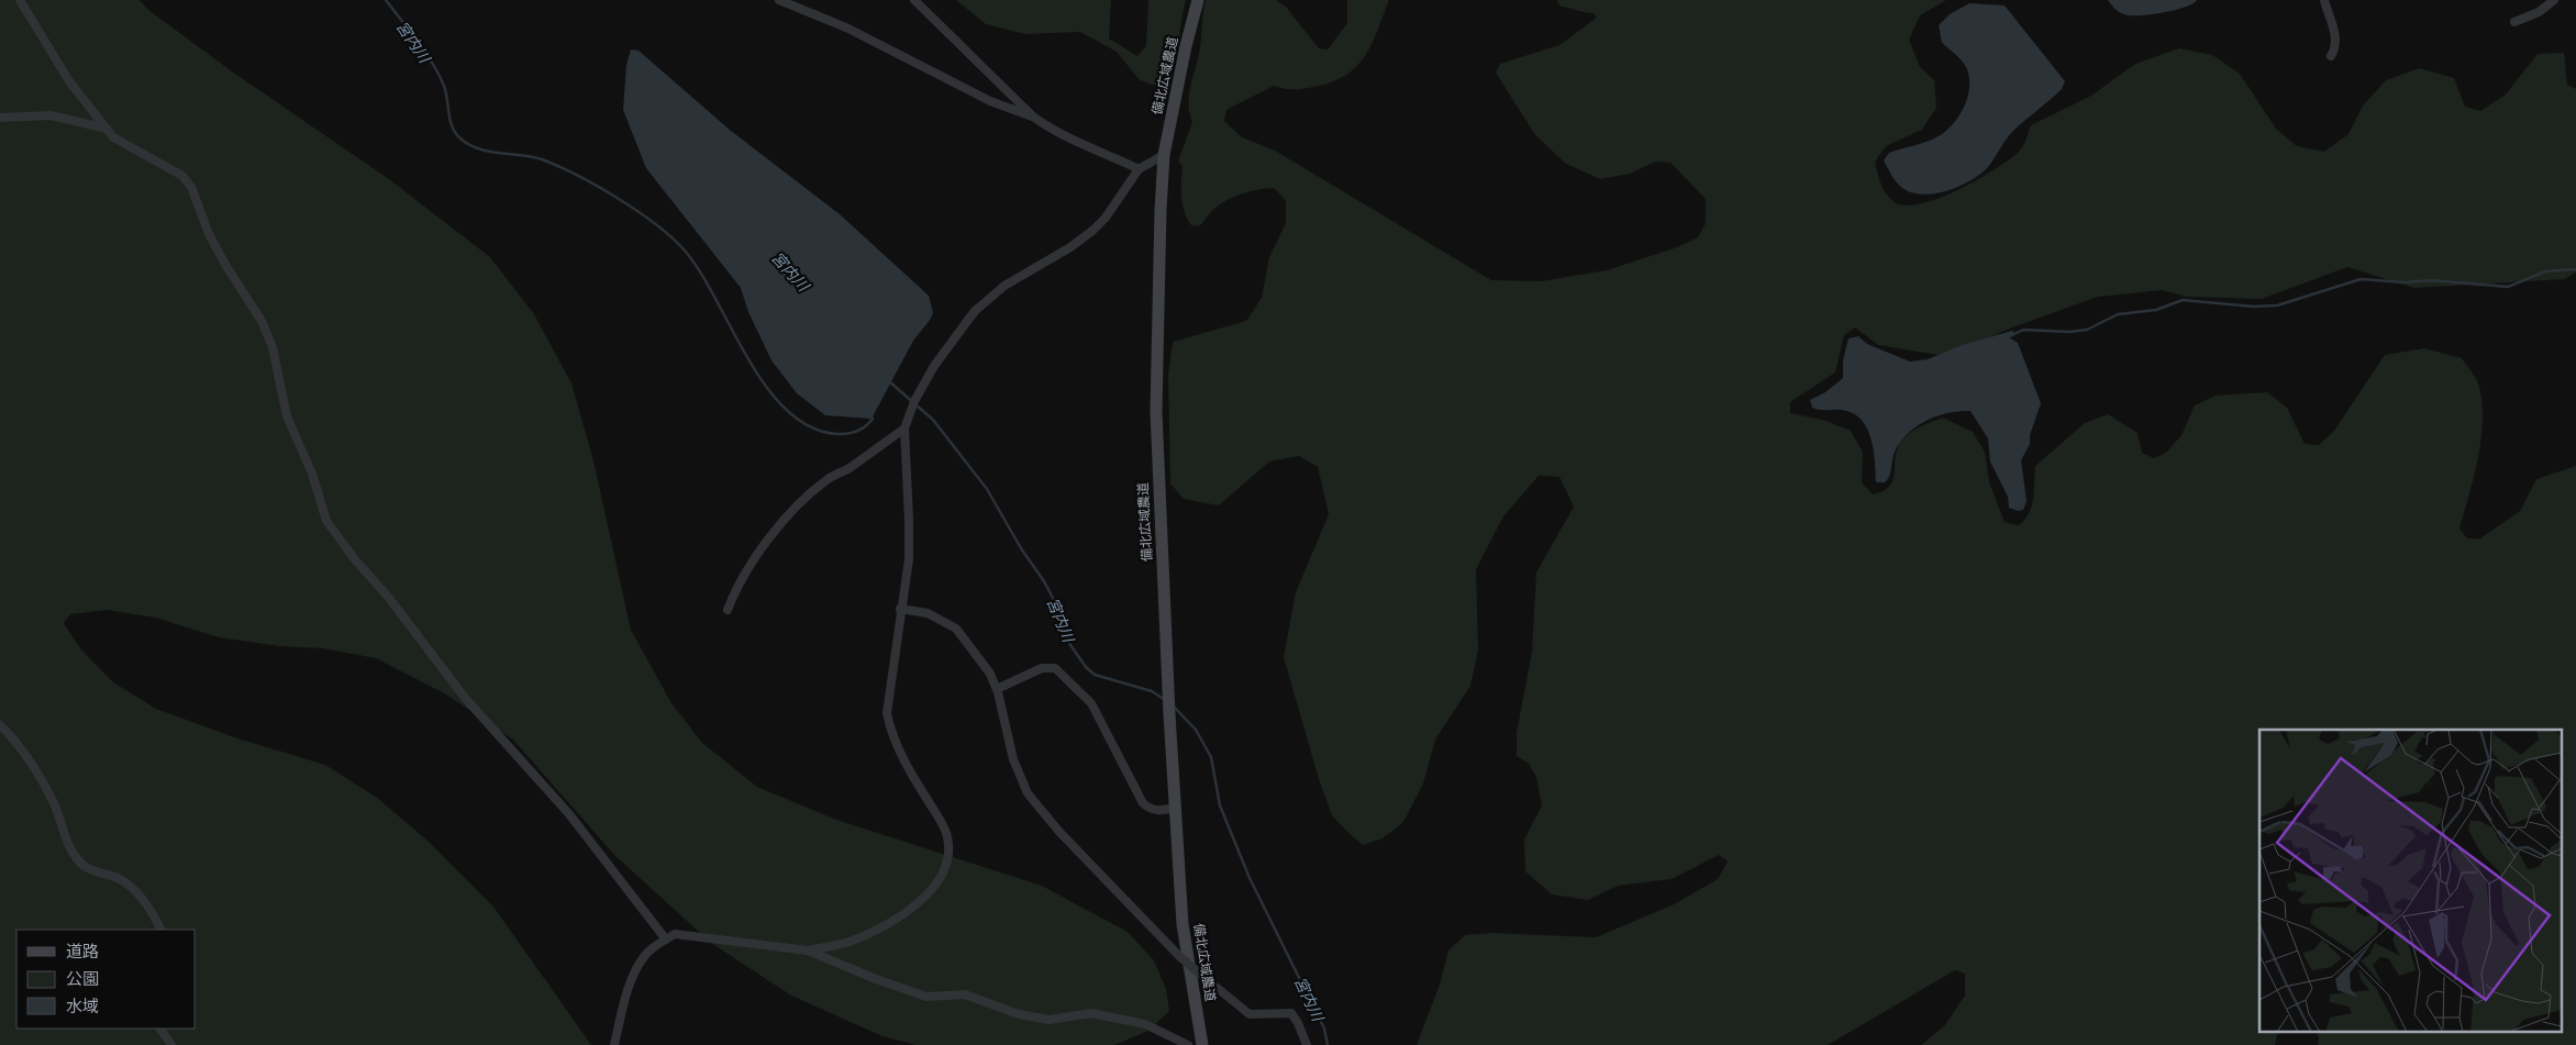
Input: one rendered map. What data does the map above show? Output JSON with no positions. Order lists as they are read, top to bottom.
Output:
{
  "streets": {
    "street": ["備北広域農道"]
  },
  "water": ["宮内川"],
  "legend": ["道路", "公園", "水域"]
}
